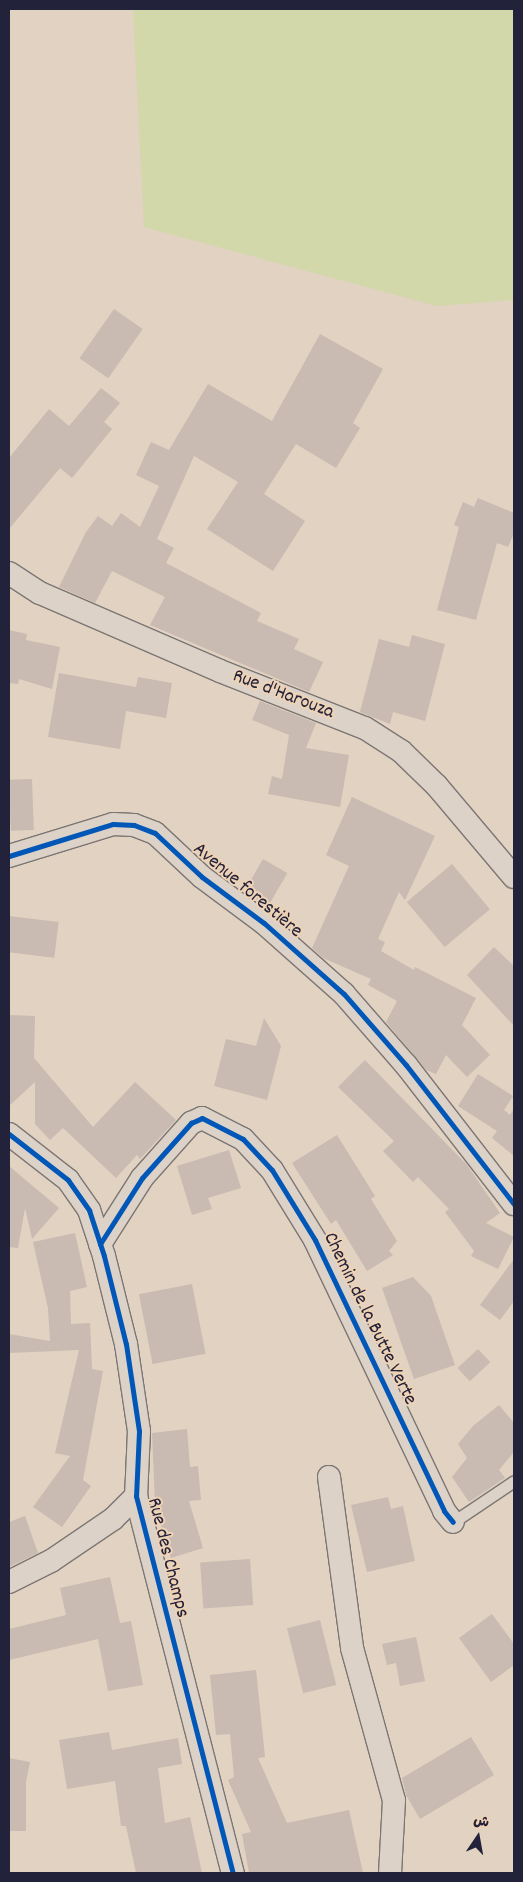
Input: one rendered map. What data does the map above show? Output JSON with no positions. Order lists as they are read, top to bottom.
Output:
{
  "streets": {
    "street": [
      "Rue d'Harouza",
      "Avenue forestière",
      "Chemin de la Butte Verte",
      "Rue des Champs"
    ]
  },
  "crossings": [
    ["Chemin de la Butte Verte", "Rue des Champs"]
  ],
  "north": "top"
}
